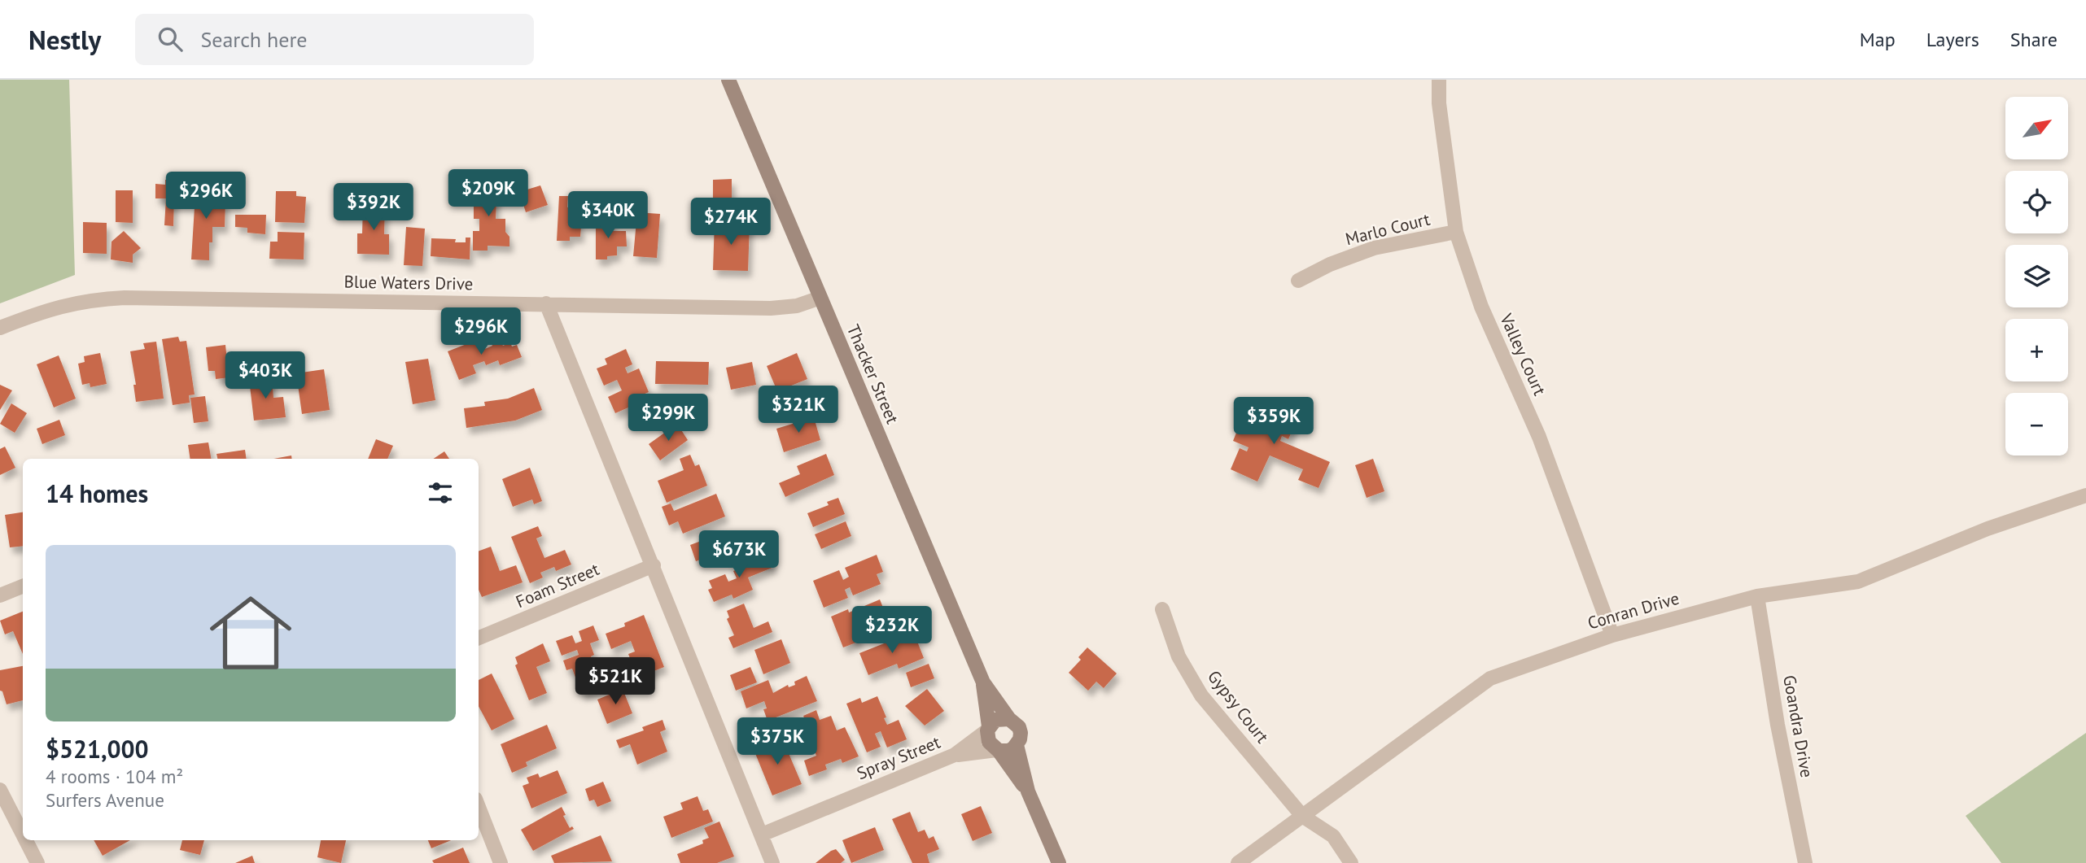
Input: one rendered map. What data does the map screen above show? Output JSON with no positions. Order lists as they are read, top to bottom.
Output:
{
  "streets": {
    "street": [
      "Marlo Court",
      "Blue Waters Drive",
      "Valley Court",
      "Thacker Street",
      "Foam Street",
      "Conran Drive",
      "Gypsy Court",
      "Goandra Drive",
      "Spray Street"
    ]
  },
  "crossings": [
    ["Marlo Court", "Valley Court"],
    ["Blue Waters Drive", "Thacker Street"],
    ["Valley Court", "Conran Drive"],
    ["Thacker Street", "Spray Street"],
    ["Conran Drive", "Gypsy Court"],
    ["Conran Drive", "Goandra Drive"]
  ],
  "north": "top right",
  "page": {
    "header": "Nestly",
    "search": "Search here",
    "nav": ["Map", "Layers", "Share"],
    "map_buttons": ["+", "−"],
    "price": [
      "$209K",
      "$296K",
      "$392K",
      "$340K",
      "$274K",
      "$296K",
      "$403K",
      "$321K",
      "$299K",
      "$359K",
      "$673K",
      "$232K",
      "$521K",
      "$375K"
    ],
    "heading": "14 homes",
    "list": [
      {
        "name": "$521,000",
        "note": "4 rooms · 104 m² · Surfers Avenue"
      }
    ]
  }
}
